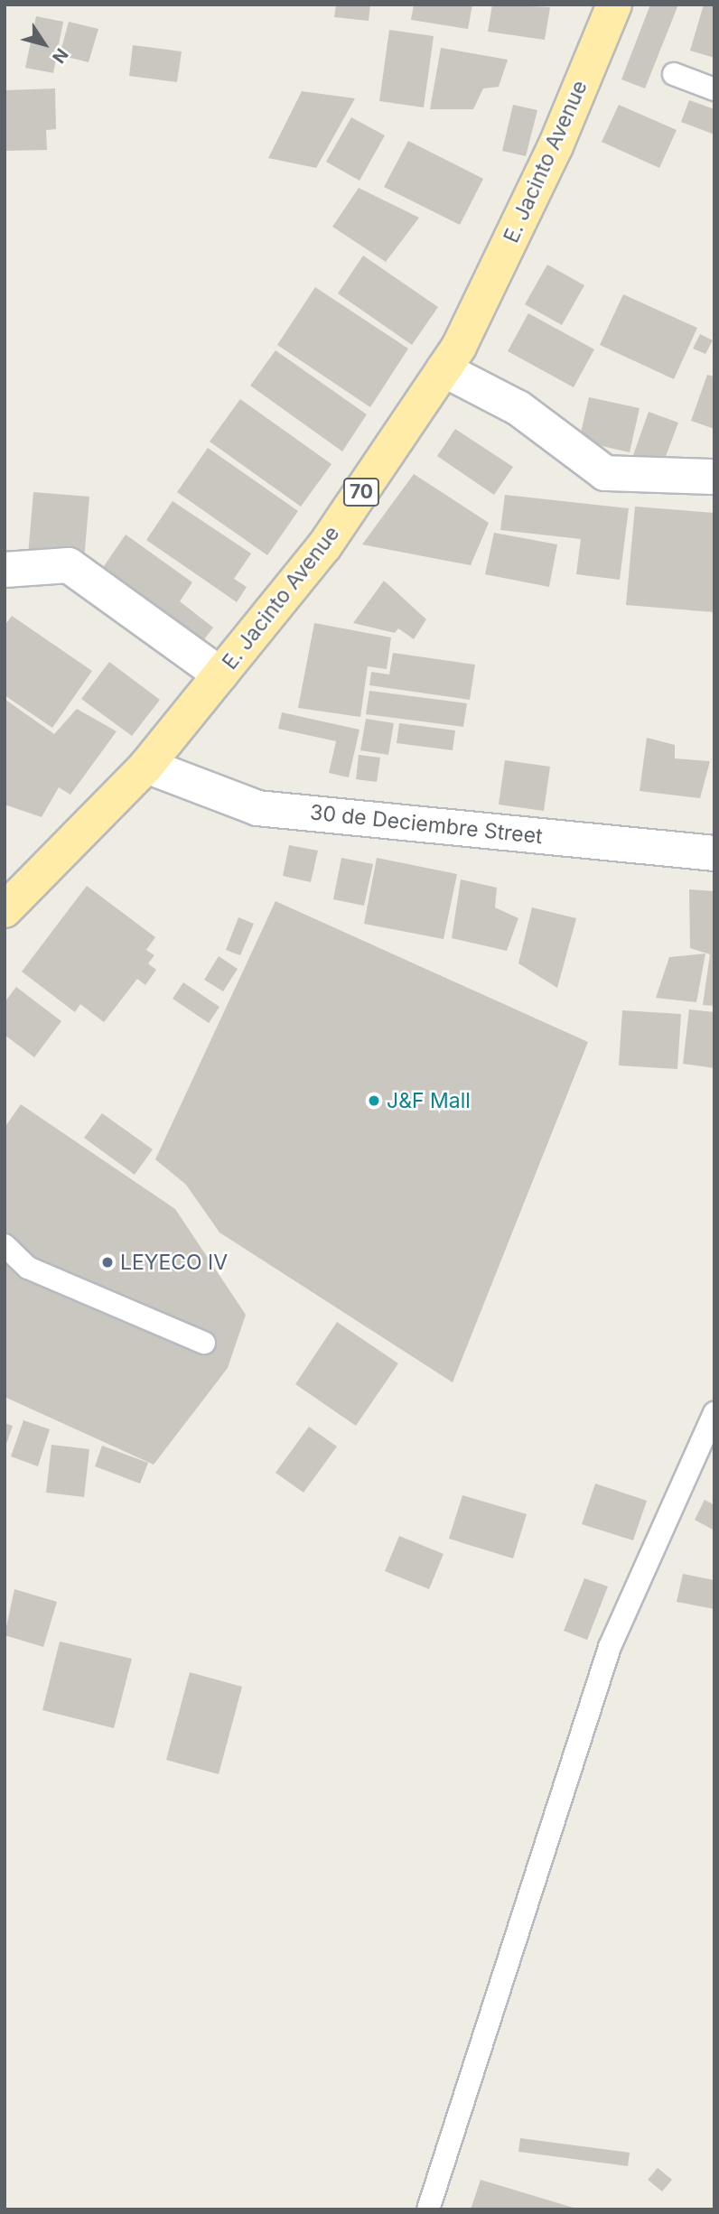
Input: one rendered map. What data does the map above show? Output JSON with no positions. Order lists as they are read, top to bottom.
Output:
{
  "streets": {
    "main road": ["E. Jacinto Avenue", "70"],
    "street": ["30 de Deciembre Street"]
  },
  "crossings": [
    ["E. Jacinto Avenue", "30 de Deciembre Street"]
  ],
  "places": ["J&F Mall", "LEYECO IV"],
  "north": "bottom right"
}
